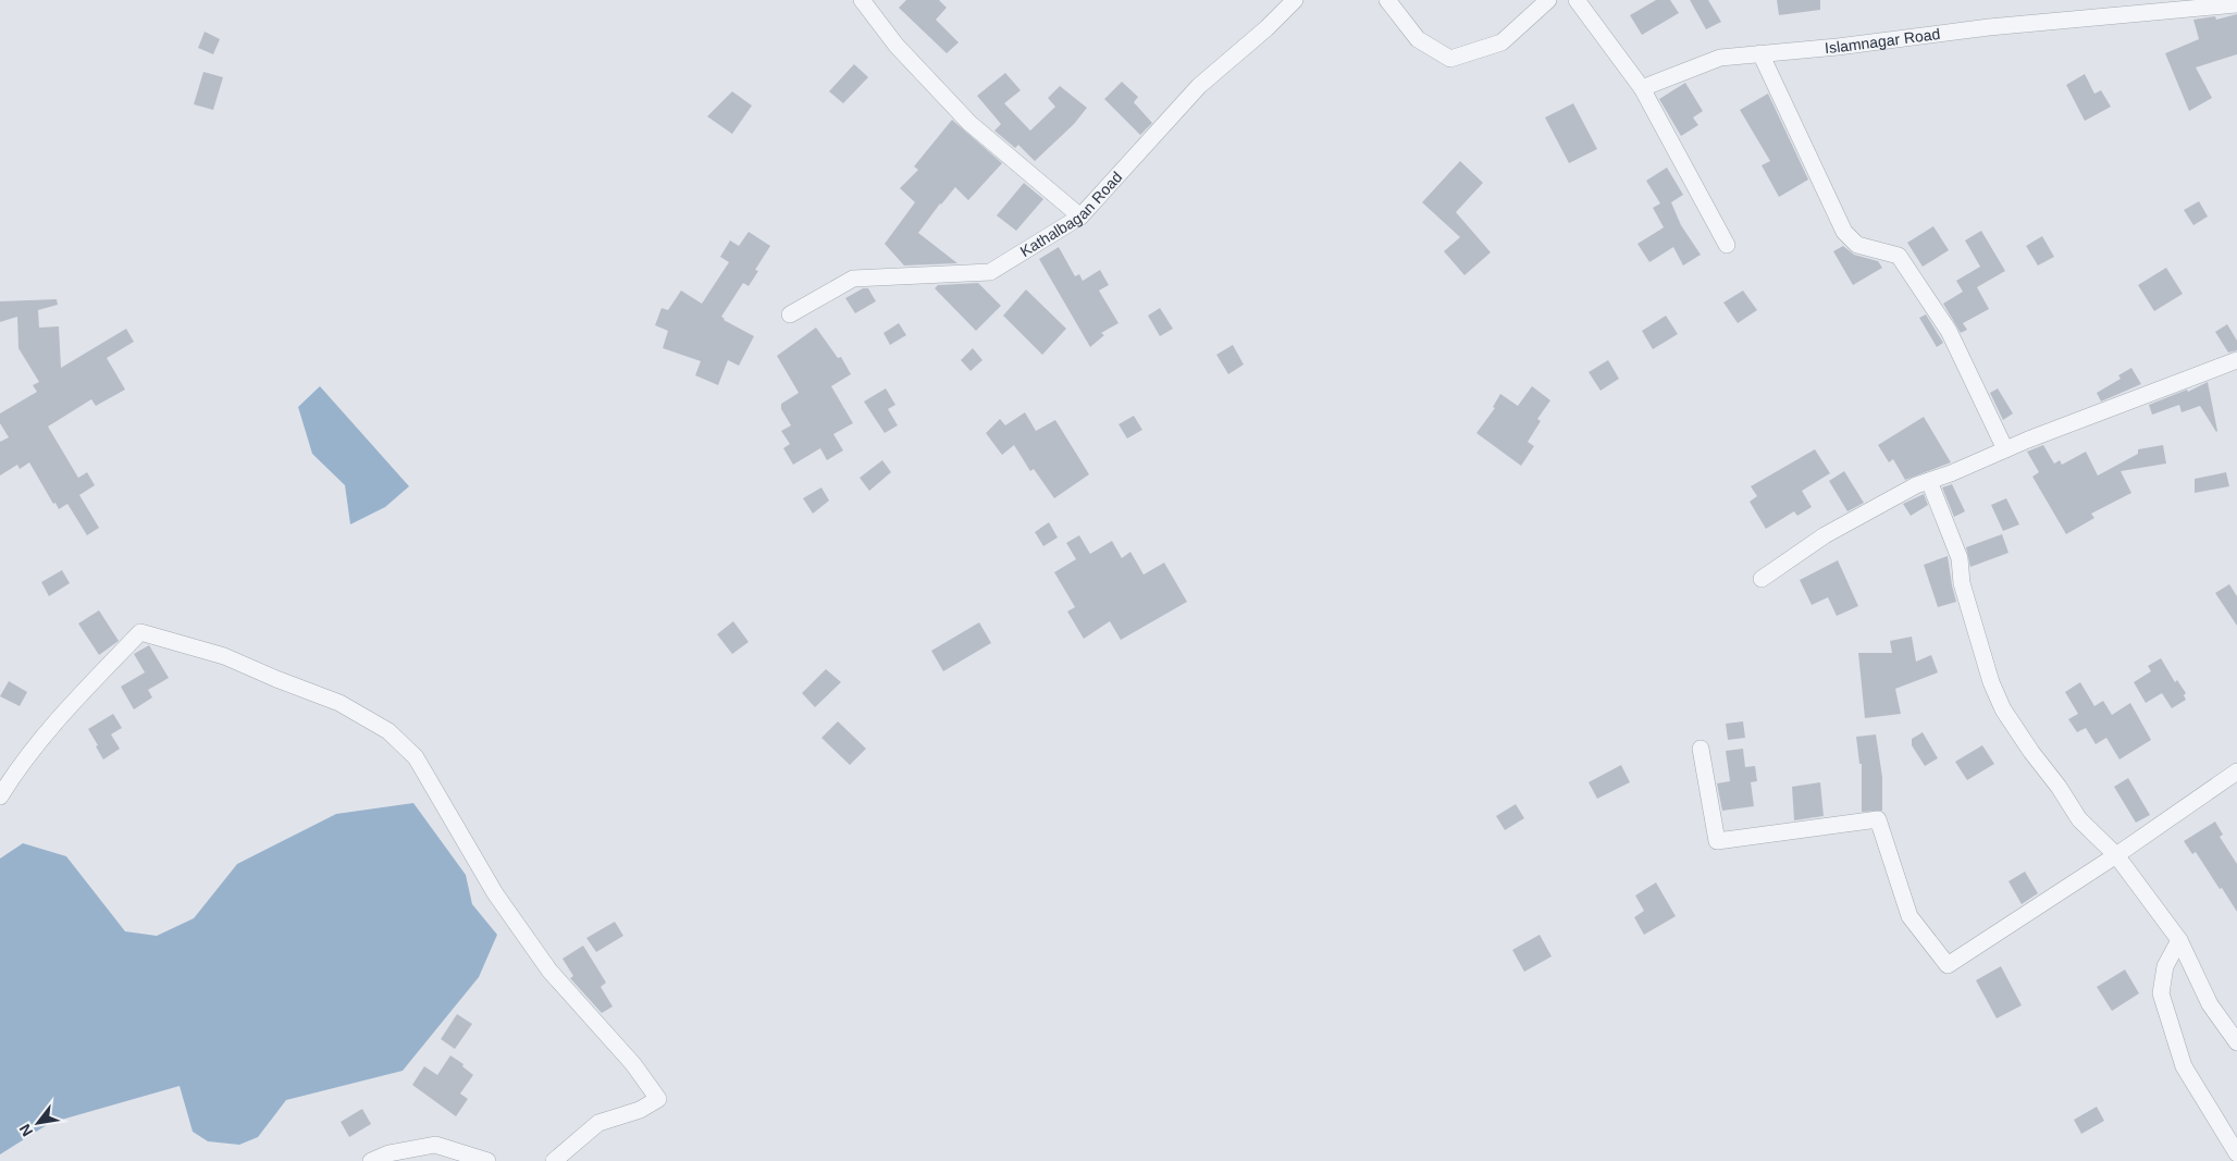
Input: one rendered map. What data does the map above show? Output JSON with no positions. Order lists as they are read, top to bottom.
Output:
{
  "streets": {
    "street": ["Islamnagar Road", "Kathalbagan Road"]
  },
  "north": "bottom left"
}
